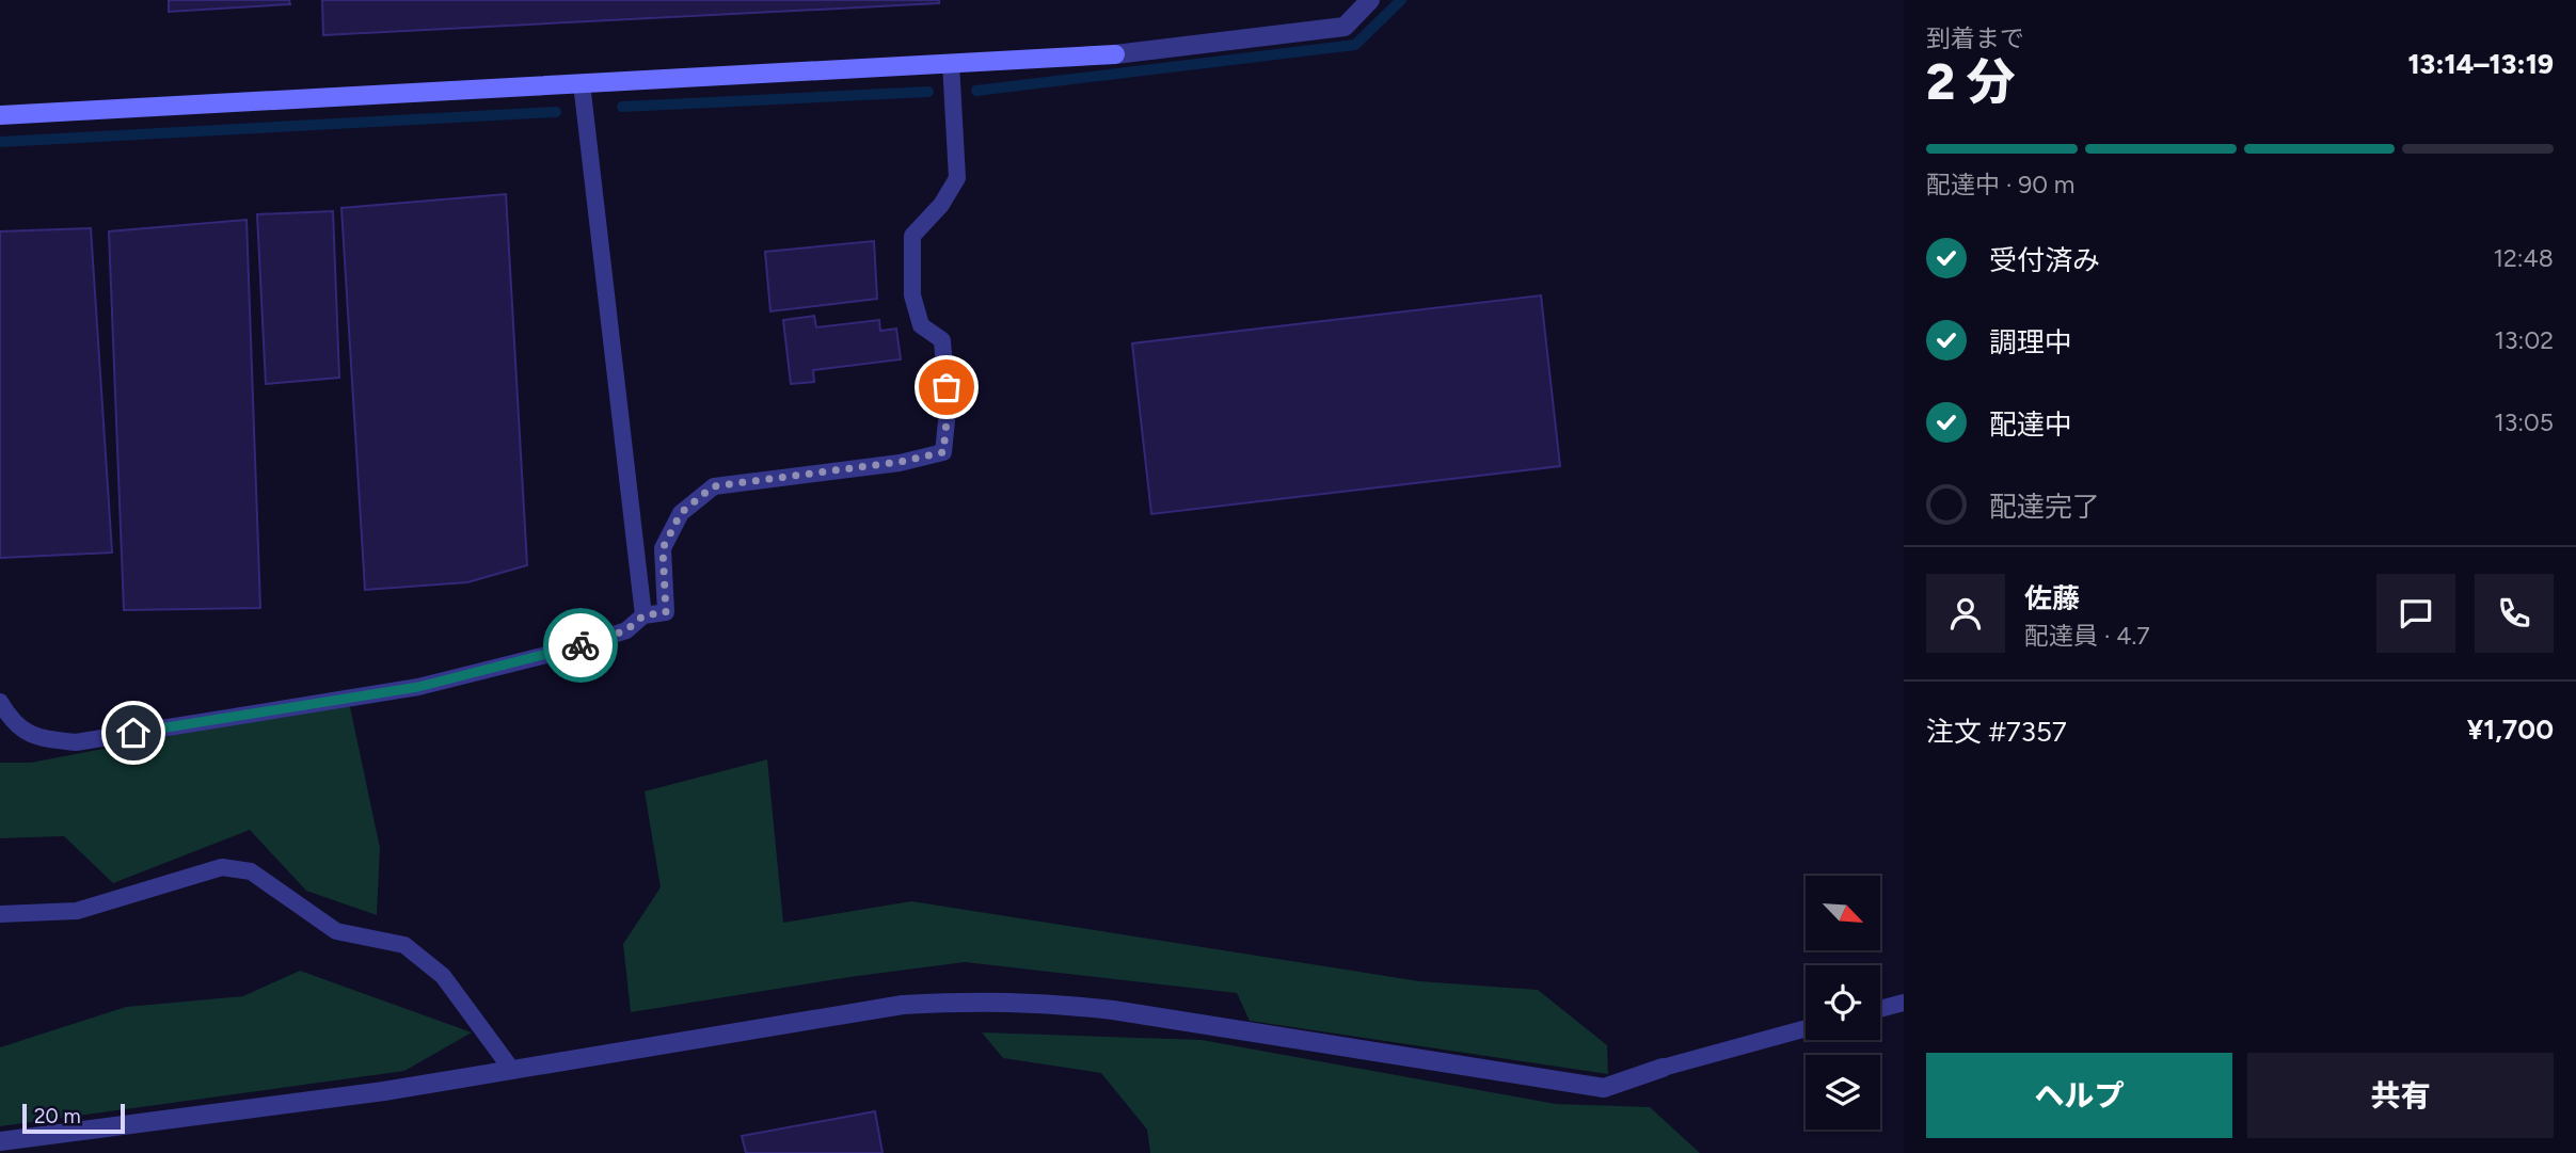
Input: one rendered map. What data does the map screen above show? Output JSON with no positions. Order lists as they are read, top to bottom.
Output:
{
  "scale_bar": "20 m",
  "north": "bottom right",
  "page": {
    "heading": ["2 分", "到着まで", "13:14–13:19"],
    "panel": [
      "佐藤",
      "配達員 · 4.7",
      "注文 #7357",
      "¥1,700"
    ],
    "bar": "配達中 · 90 m",
    "list": [
      ["受付済み", "12:48"],
      ["調理中", "13:02"],
      ["配達中", "13:05"],
      "配達完了"
    ],
    "buttons": ["ヘルプ", "共有"],
    "scale": "20 m"
  }
}
